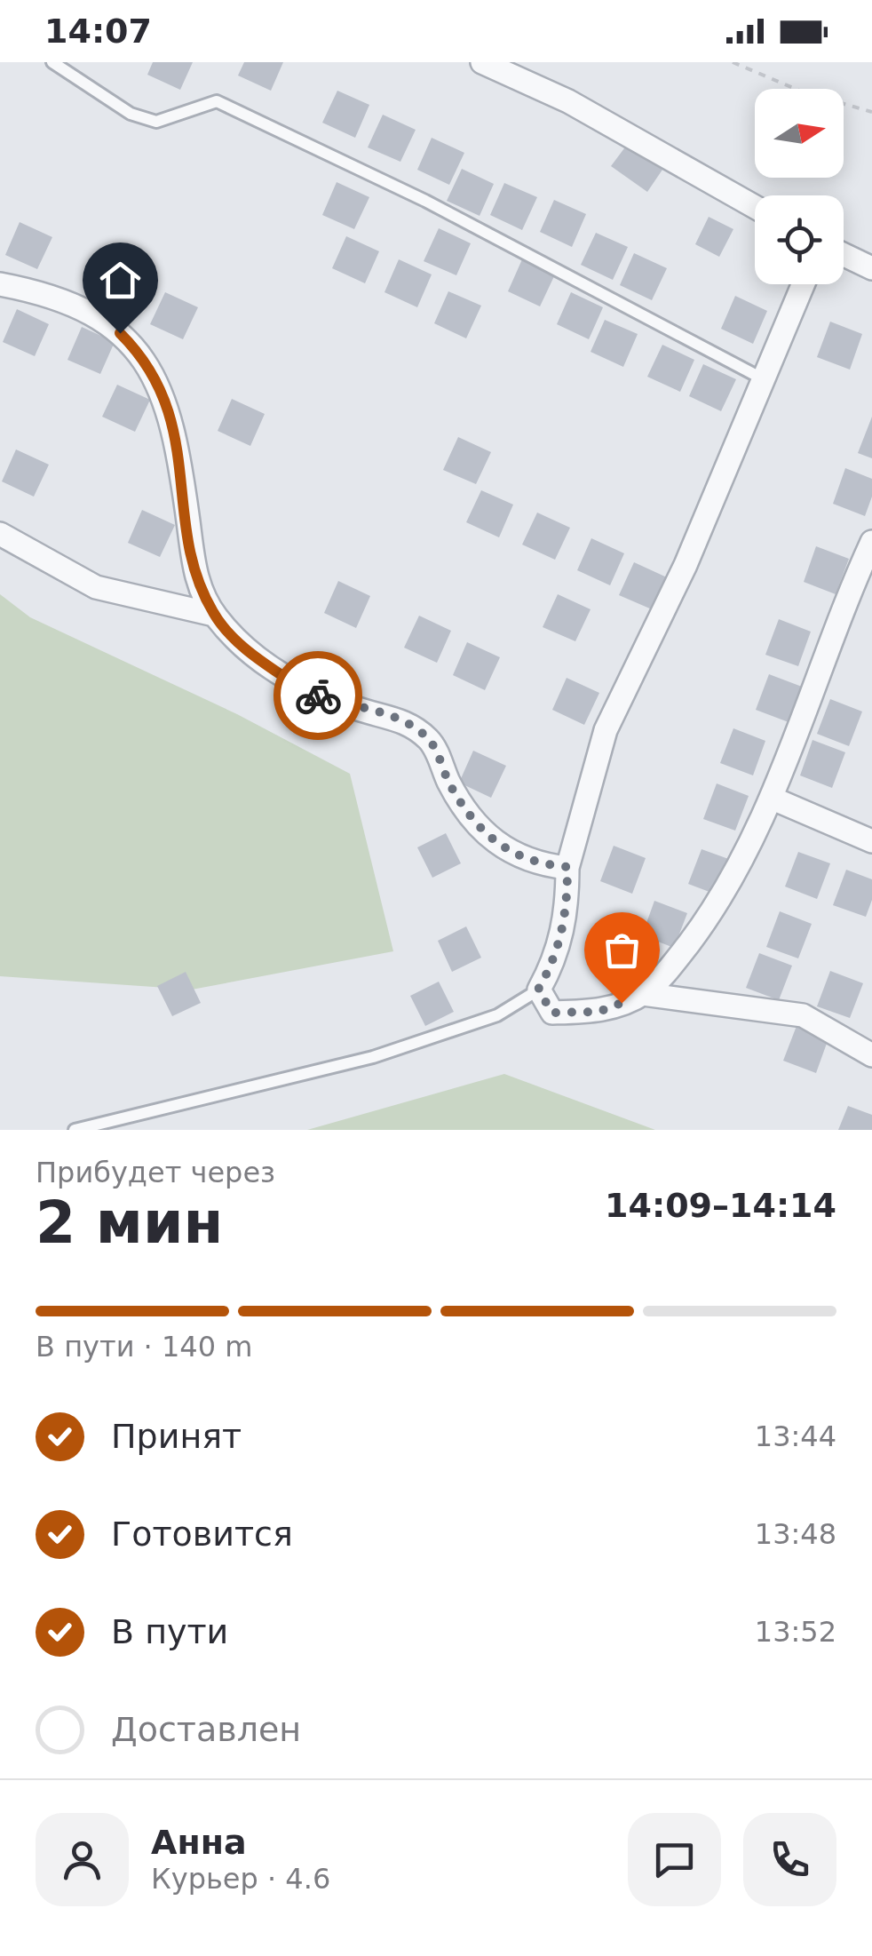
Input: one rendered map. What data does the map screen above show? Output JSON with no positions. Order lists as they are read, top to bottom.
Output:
{
  "north": "right",
  "page": {
    "status": "14:07",
    "heading": ["2 мин", "Прибудет через", "14:09–14:14"],
    "panel": ["Анна", "Курьер · 4.6"],
    "bar": "В пути · 140 m",
    "list": [
      ["Принят", "13:44"],
      ["Готовится", "13:48"],
      ["В пути", "13:52"],
      "Доставлен"
    ]
  }
}
